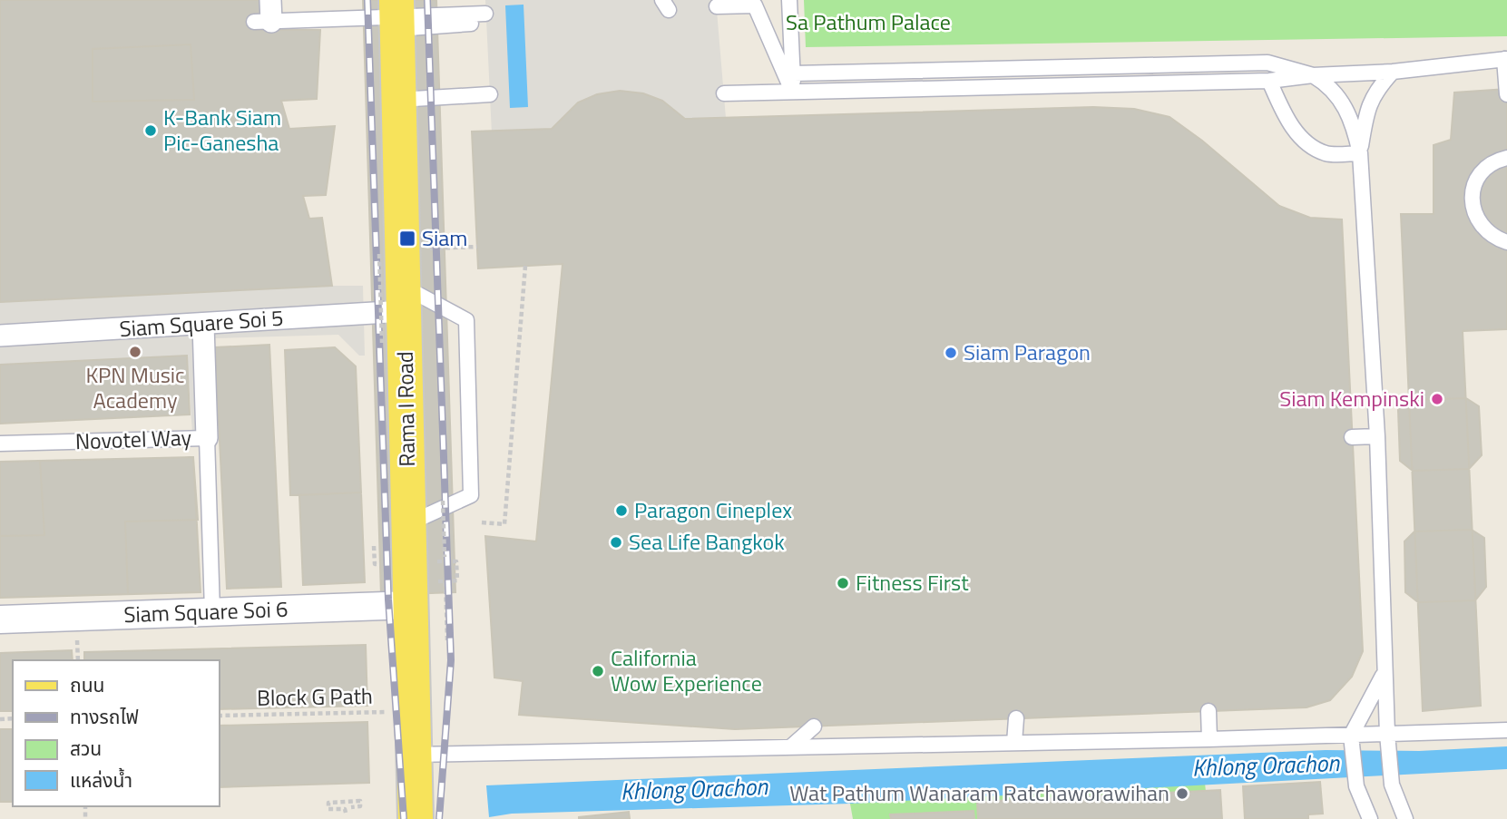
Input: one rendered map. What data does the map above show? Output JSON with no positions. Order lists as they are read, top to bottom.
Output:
{
  "streets": {
    "main road": ["Rama I Road"],
    "street": ["Siam Square Soi 5", "Siam Square Soi 6"],
    "lane": ["Novotel Way"],
    "path": ["Block G Path"]
  },
  "crossings": [
    ["Siam Square Soi 5", "Rama I Road"],
    ["Rama I Road", "Siam Square Soi 6"],
    ["Rama I Road", "Block G Path"],
    ["Novotel Way", "Siam Square Soi 6"]
  ],
  "water": ["Khlong Orachon"],
  "parks": ["Sa Pathum Palace"],
  "places": {
    "other": [
      "K-Bank Siam Pic-Ganesha",
      "KPN Music Academy",
      "Siam Paragon",
      "Siam Kempinski",
      "Paragon Cineplex",
      "Sea Life Bangkok",
      "Fitness First",
      "California Wow Experience",
      "Wat Pathum Wanaram Ratchaworawihan"
    ],
    "transit": ["Siam"]
  },
  "legend": [
    "ถนน",
    "ทางรถไฟ",
    "สวน",
    "แหล่งน้ำ"
  ]
}
